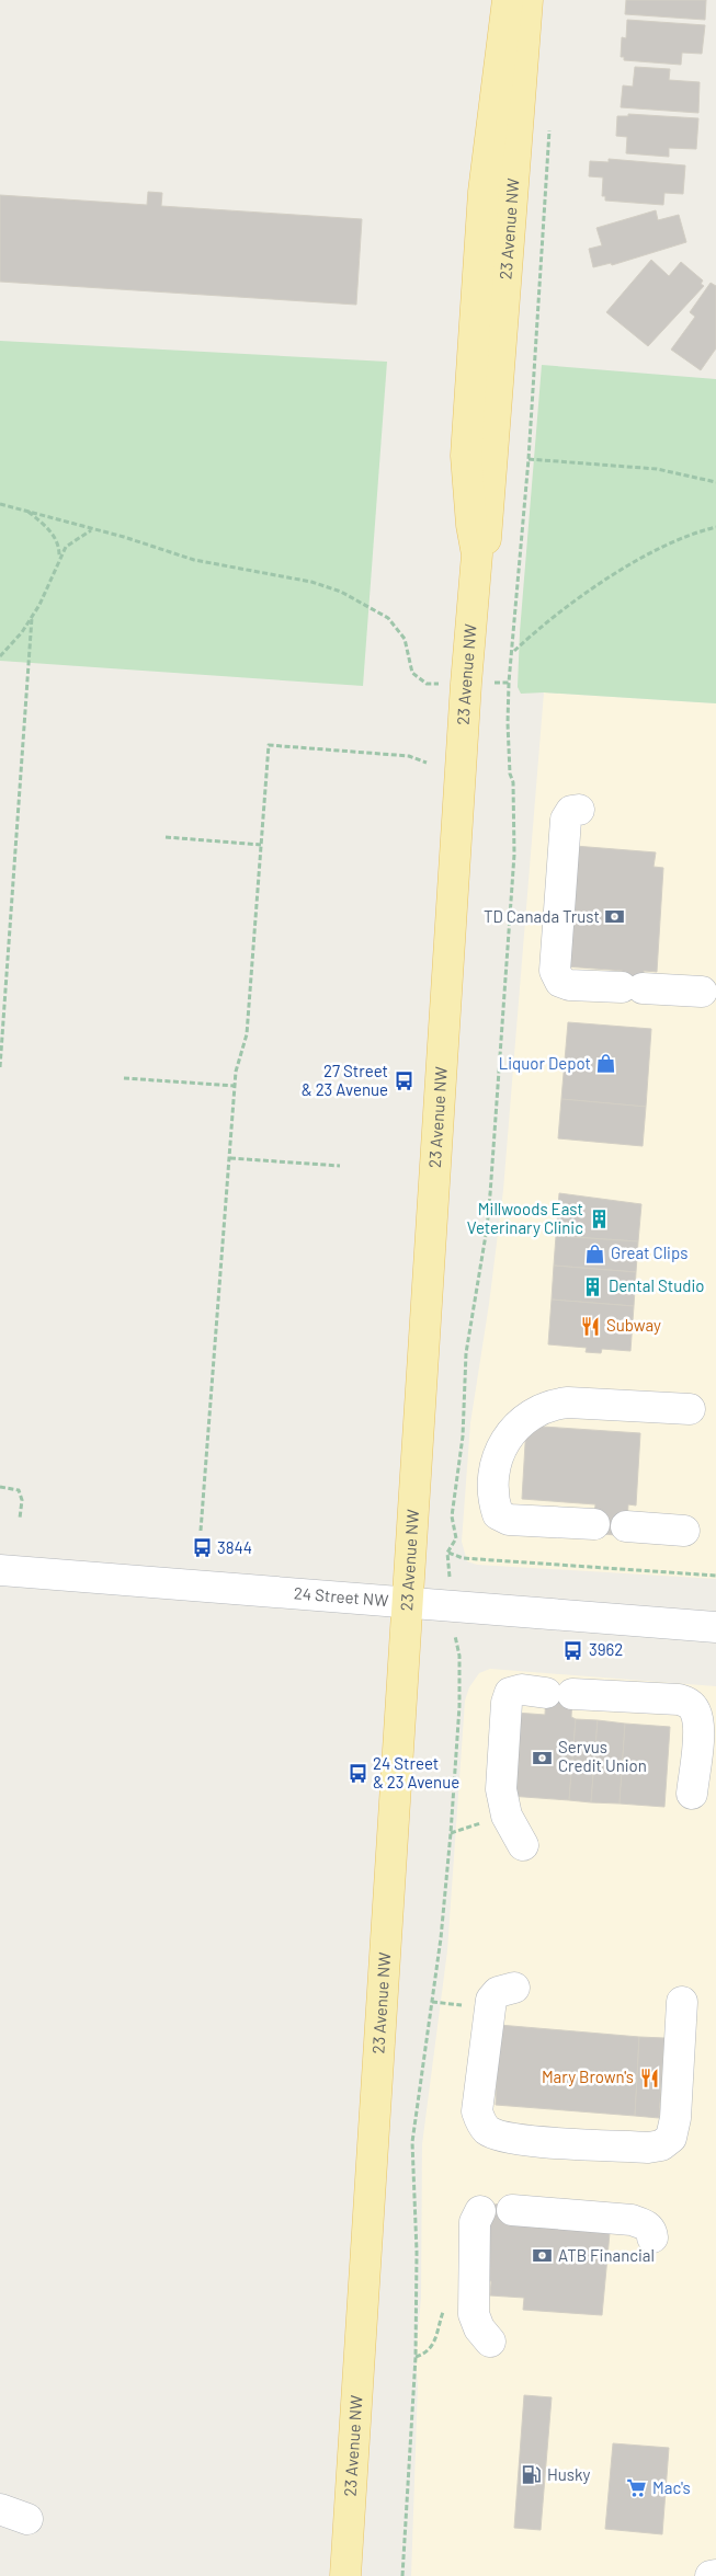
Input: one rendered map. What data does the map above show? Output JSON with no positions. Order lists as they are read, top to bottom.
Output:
{
  "streets": {
    "main road": ["23 Avenue NW"],
    "street": ["24 Street NW"]
  },
  "crossings": [
    ["23 Avenue NW", "24 Street NW"]
  ],
  "places": {
    "bank": ["TD Canada Trust", "Servus Credit Union", "ATB Financial"],
    "shop": ["Liquor Depot", "Great Clips"],
    "bus stop": [
      "27 Street & 23 Avenue",
      "3844",
      "3962",
      "24 Street & 23 Avenue"
    ],
    "building": ["Millwoods East Veterinary Clinic", "Dental Studio"],
    "restaurant": ["Subway", "Mary Brown's"],
    "fuel station": ["Husky"],
    "supermarket": ["Mac's"]
  }
}
